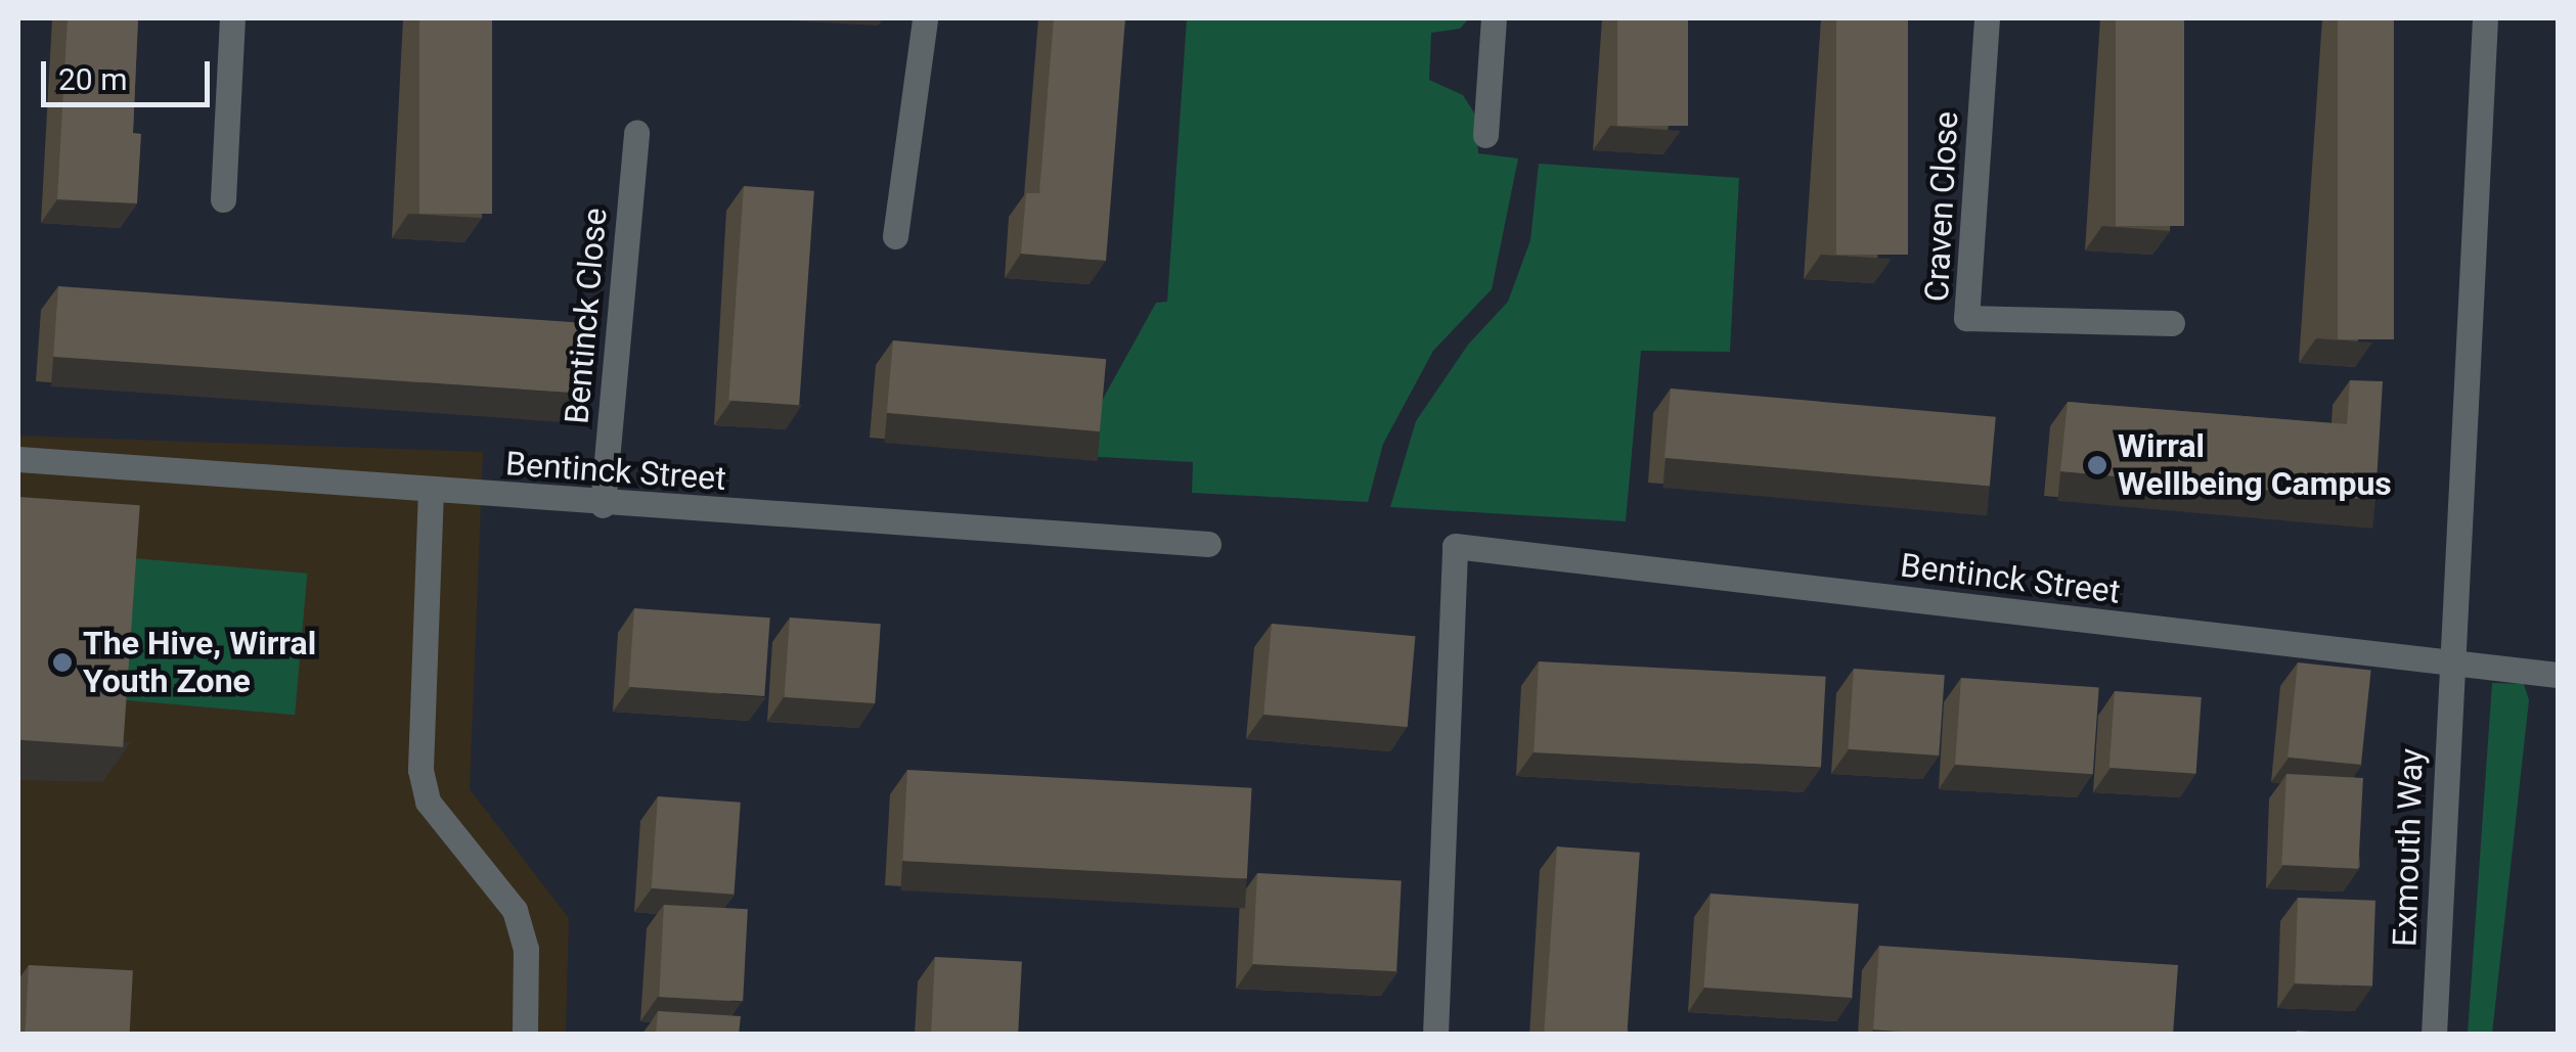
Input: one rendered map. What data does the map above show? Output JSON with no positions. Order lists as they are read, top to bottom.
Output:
{
  "streets": {
    "street": [
      "Craven Close",
      "Bentinck Close",
      "Bentinck Street",
      "Exmouth Way"
    ]
  },
  "crossings": [
    ["Bentinck Close", "Bentinck Street"],
    ["Bentinck Street", "Exmouth Way"]
  ],
  "places": ["Wirral Wellbeing Campus", "The Hive, Wirral Youth Zone"],
  "scale_bar": "20 m"
}
